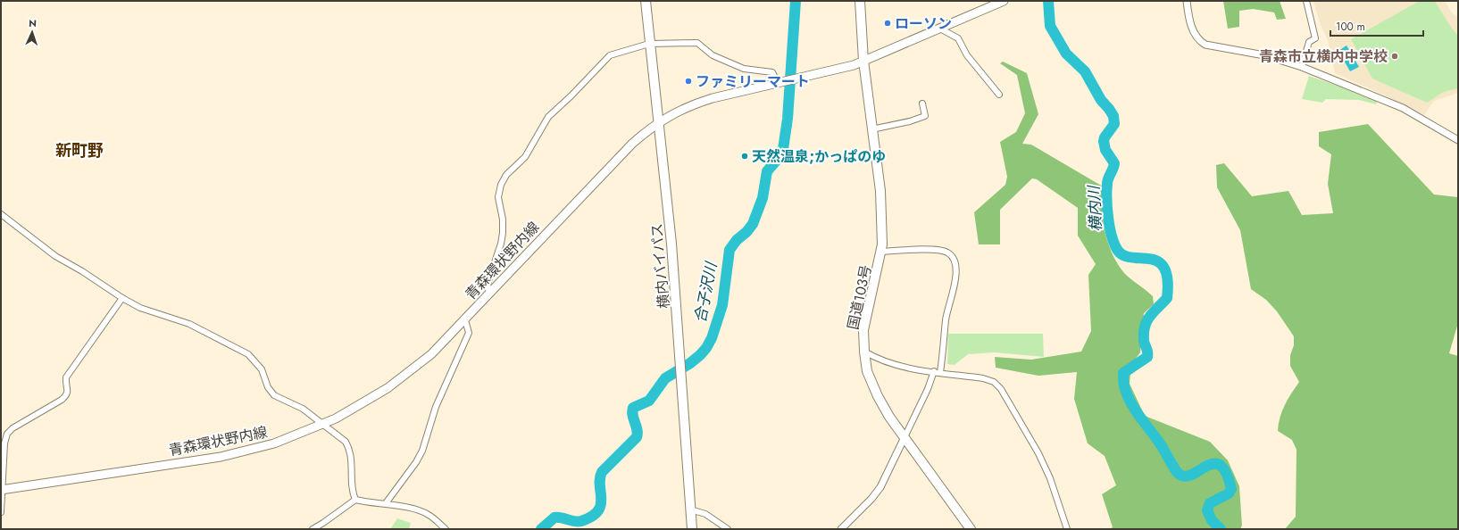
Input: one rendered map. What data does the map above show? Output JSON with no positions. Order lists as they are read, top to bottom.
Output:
{
  "streets": {
    "highway": ["横内バイパス", "国道103号"],
    "main road": ["青森環状野内線"]
  },
  "crossings": [
    ["青森環状野内線", "横内バイパス"],
    ["青森環状野内線", "国道103号"]
  ],
  "districts": ["新町野"],
  "water": ["横内川", "合子沢川"],
  "places": [
    "ローソン",
    "青森市立横内中学校",
    "ファミリーマート",
    "天然温泉;かっぱのゆ"
  ],
  "scale_bar": "100 m",
  "north": "top"
}
